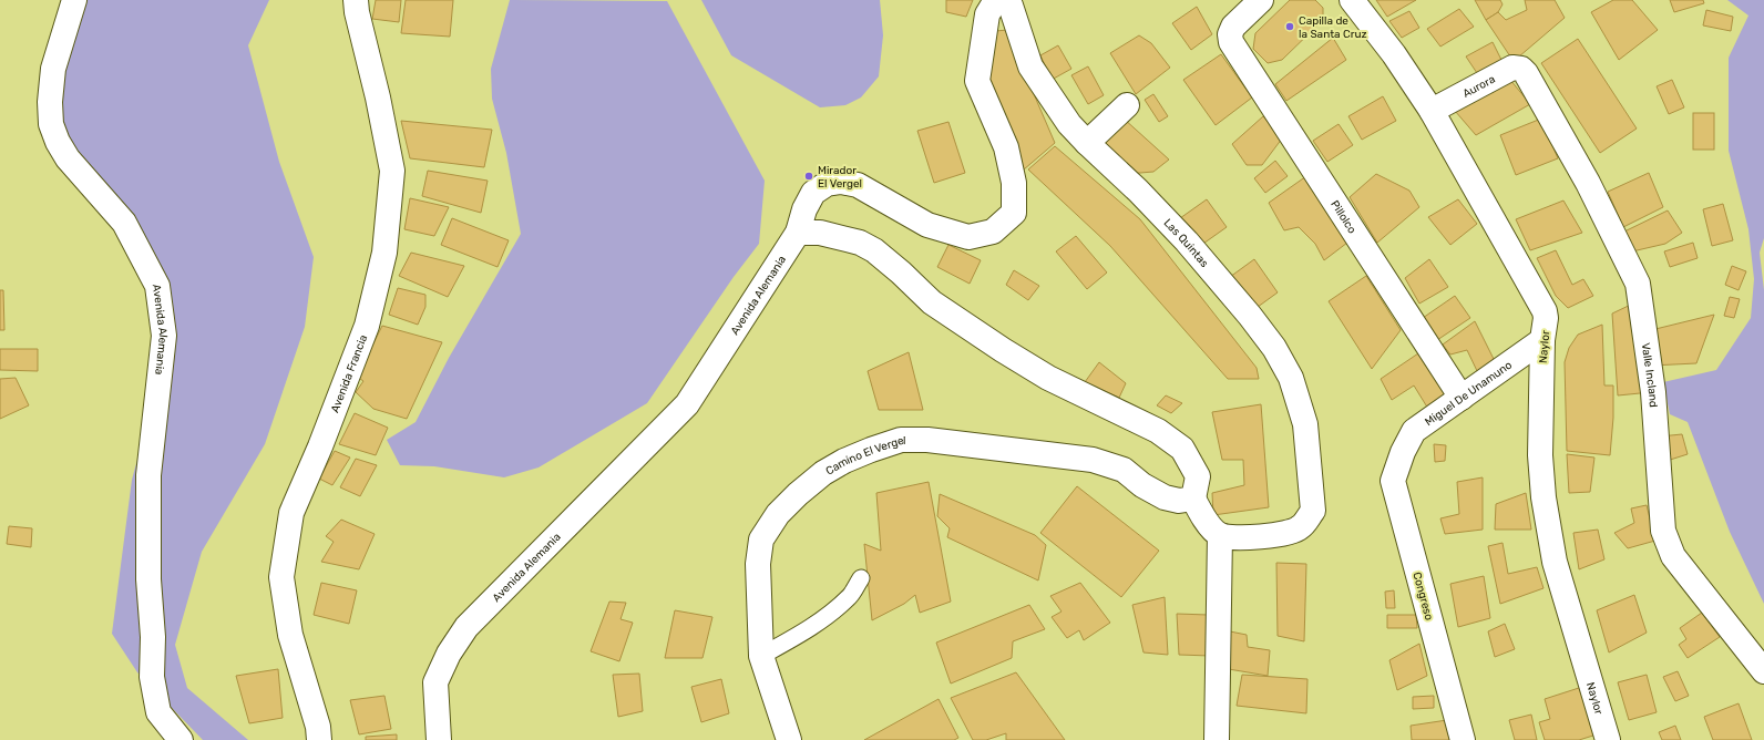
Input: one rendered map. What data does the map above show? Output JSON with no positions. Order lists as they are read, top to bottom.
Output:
{
  "streets": {
    "street": [
      "Aurora",
      "Pillolco",
      "Las Quintas",
      "Avenida Alemania",
      "Naylor",
      "Avenida Francia",
      "Valle Incland",
      "Miguel De Unamuno",
      "Camino El Vergel",
      "Congreso"
    ]
  },
  "crossings": [
    ["Aurora", "Naylor"],
    ["Aurora", "Valle Incland"],
    ["Pillolco", "Miguel De Unamuno"],
    ["Naylor", "Miguel De Unamuno"],
    ["Miguel De Unamuno", "Congreso"]
  ],
  "places": ["Capilla de la Santa Cruz", "Mirador El Vergel"]
}
